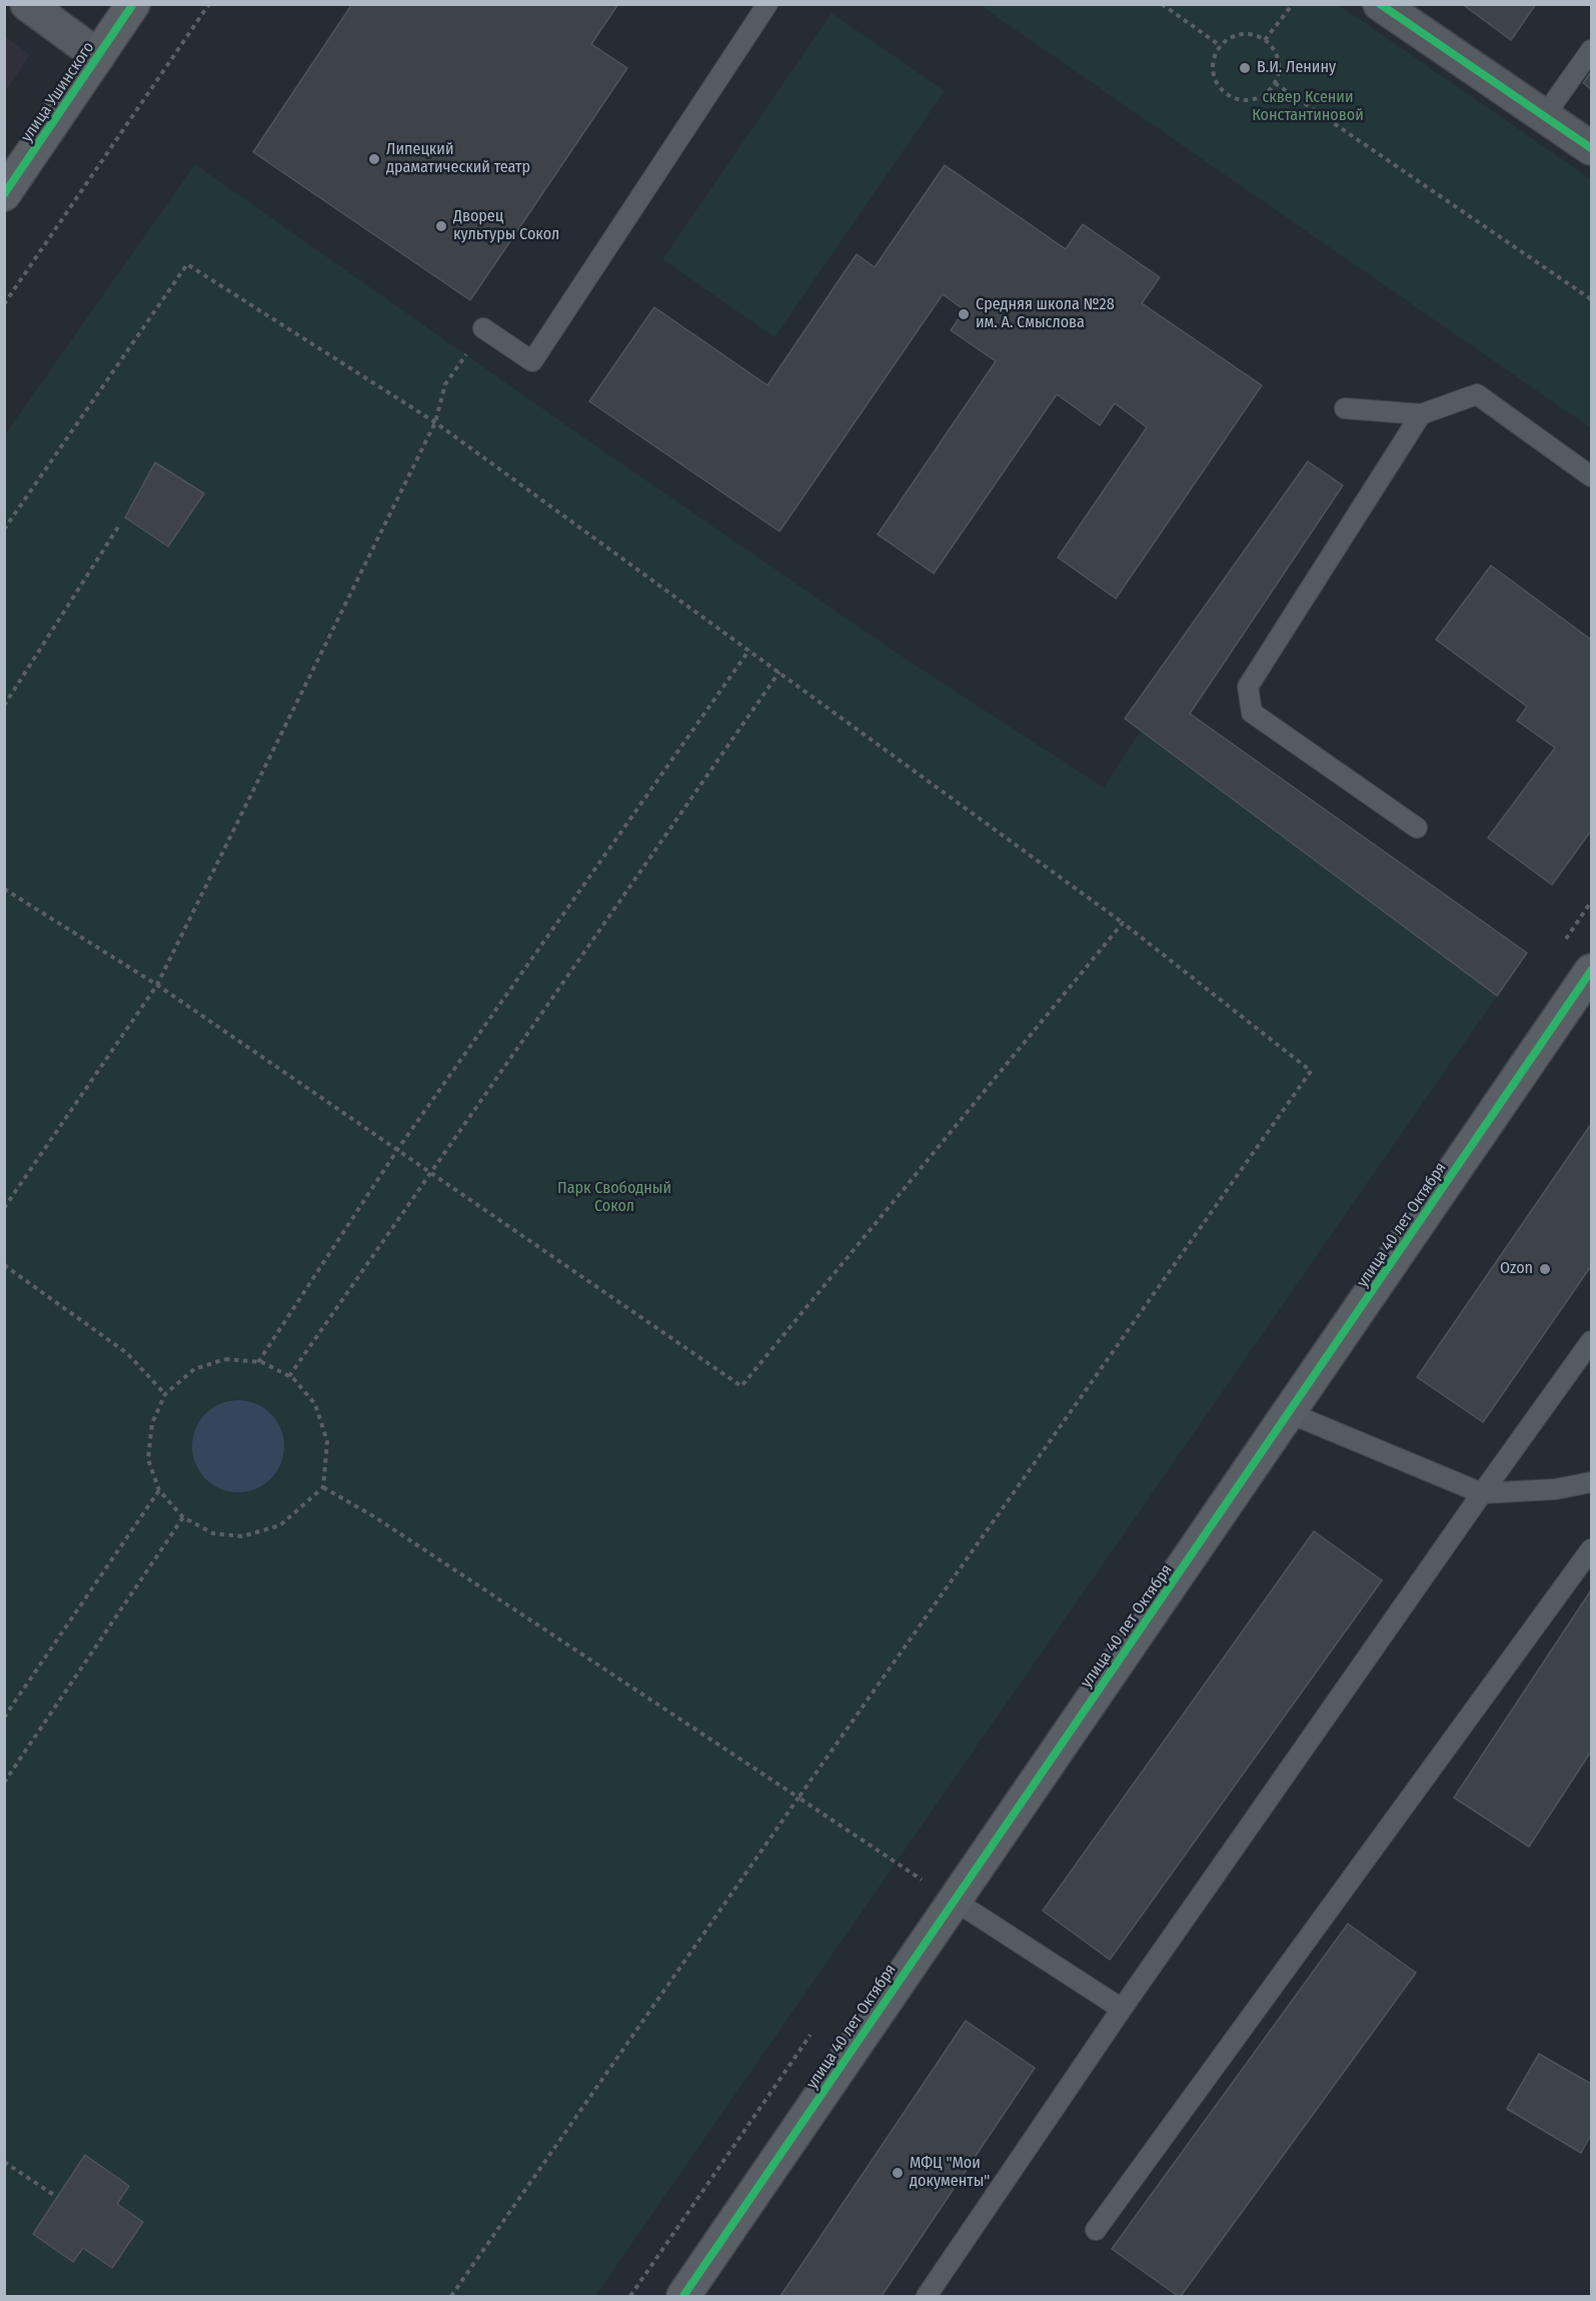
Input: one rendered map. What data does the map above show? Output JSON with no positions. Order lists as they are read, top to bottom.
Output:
{
  "streets": {
    "street": ["улица Ушинского", "улица 40 лет Октября"]
  },
  "parks": ["сквер Ксении Константиновой", "Парк Свободный Сокол"],
  "places": [
    "В.И. Ленину",
    "Липецкий драматический театр",
    "Дворец культуры Сокол",
    "Средняя школа №28 им. А. Смыслова",
    "Ozon",
    "МФЦ \"Мои документы\""
  ]
}
